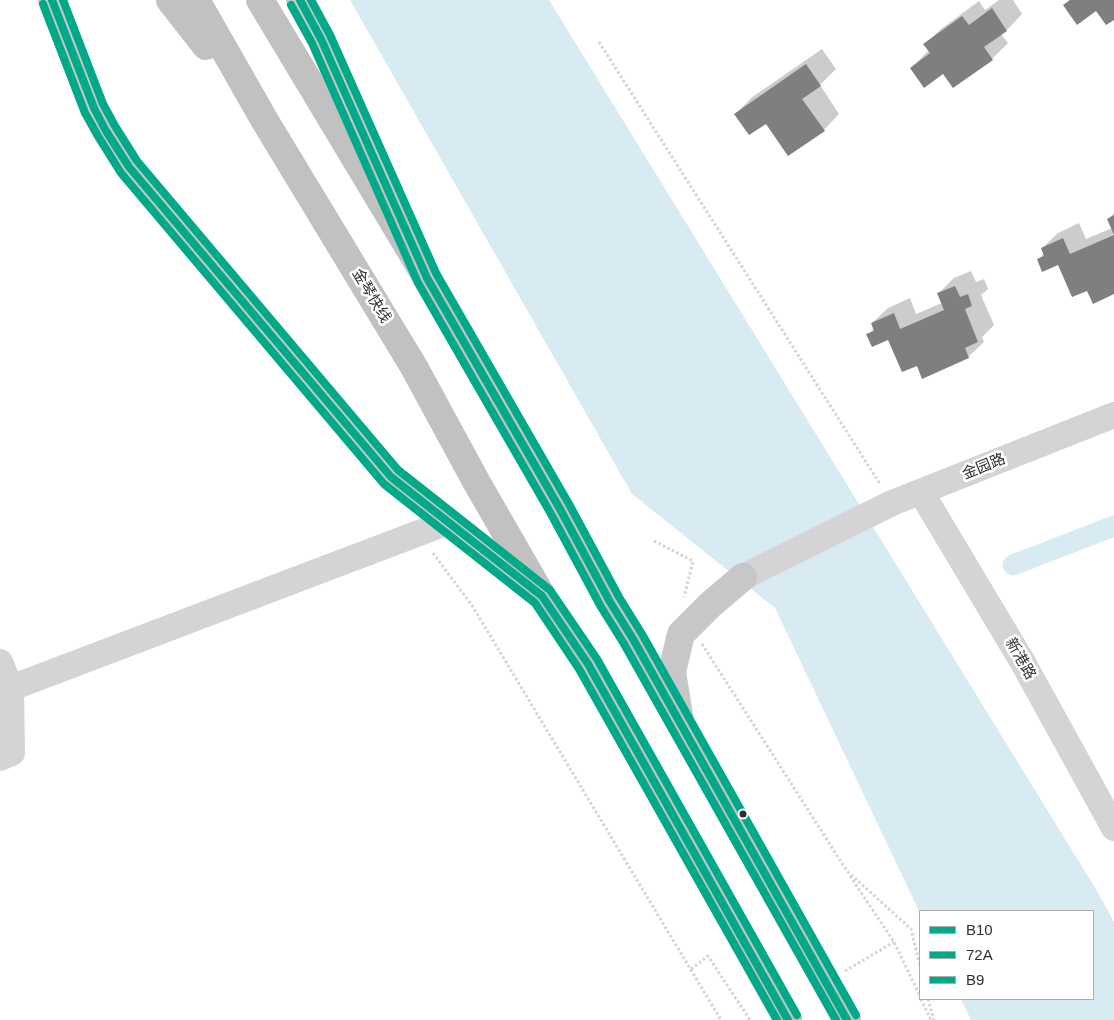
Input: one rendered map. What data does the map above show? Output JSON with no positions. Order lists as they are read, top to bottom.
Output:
{
  "streets": {
    "highway": ["金琴快线"],
    "street": ["金园路", "新港路"]
  },
  "crossings": [
    ["金园路", "新港路"]
  ],
  "lines": ["transit line B10", "transit line B9", "transit line 72A"],
  "legend": ["B10", "72A", "B9"]
}
